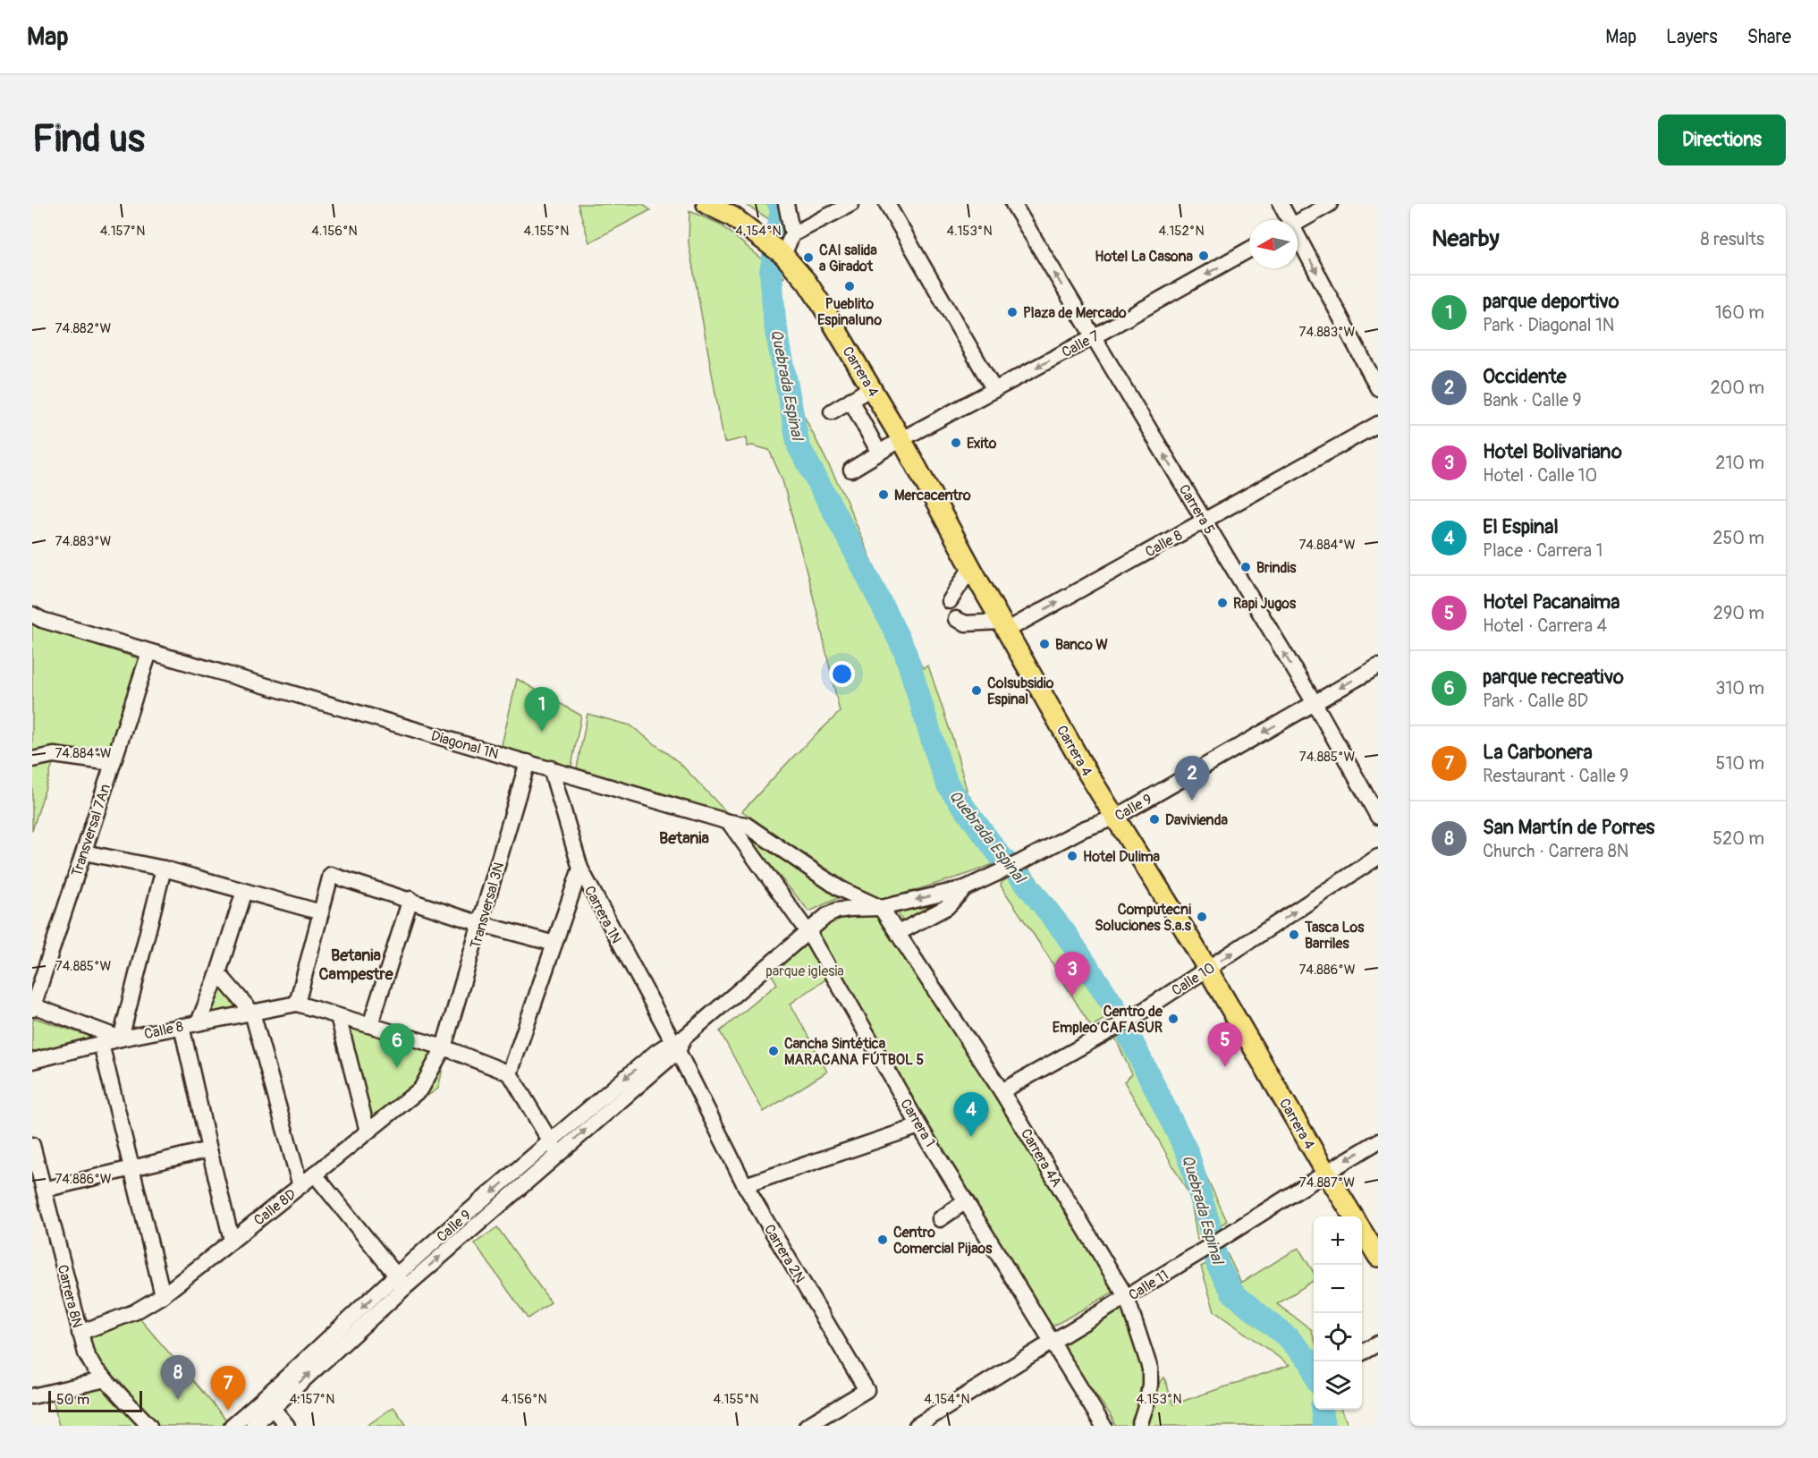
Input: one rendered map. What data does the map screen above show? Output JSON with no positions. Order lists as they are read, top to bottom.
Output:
{
  "streets": {
    "main road": ["Carrera 4"],
    "street": [
      "Calle 7",
      "Carrera 5",
      "Calle 8",
      "Diagonal 1N",
      "Calle 9",
      "Transversal 7An",
      "Transversal 3N",
      "Carrera 1N",
      "Calle 10",
      "Carrera 1",
      "Carrera 4A",
      "Calle 8D",
      "Carrera 2N",
      "Calle 11",
      "Carrera 8N"
    ]
  },
  "crossings": [
    ["Calle 7", "Carrera 4"],
    ["Calle 7", "Carrera 5"],
    ["Carrera 4", "Calle 8"],
    ["Carrera 4", "Calle 9"],
    ["Carrera 4", "Calle 10"],
    ["Carrera 4", "Calle 11"],
    ["Carrera 5", "Calle 8"],
    ["Carrera 5", "Calle 9"],
    ["Diagonal 1N", "Calle 9"],
    ["Diagonal 1N", "Transversal 7An"],
    ["Diagonal 1N", "Transversal 3N"],
    ["Diagonal 1N", "Carrera 1N"],
    ["Diagonal 1N", "Carrera 1"],
    ["Diagonal 1N", "Carrera 4A"],
    ["Calle 9", "Carrera 1N"],
    ["Calle 9", "Carrera 1"],
    ["Calle 9", "Carrera 4A"],
    ["Calle 9", "Carrera 2N"],
    ["Transversal 3N", "Calle 8D"],
    ["Carrera 1N", "Carrera 2N"],
    ["Calle 10", "Carrera 4A"],
    ["Carrera 1", "Calle 11"],
    ["Carrera 4A", "Calle 11"],
    ["Calle 8D", "Carrera 8N"]
  ],
  "one_way": ["Calle 7", "Carrera 5", "Calle 10"],
  "districts": ["Betania", "Betania Campestre"],
  "water": ["Quebrada Espinal"],
  "parks": ["parque iglesia"],
  "places": [
    "Hotel La Casona",
    "CAI salida a Giradot",
    "Pueblito Espinaluno",
    "Plaza de Mercado",
    "Exito",
    "Mercacentro",
    "Brindis",
    "Rapi Jugos",
    "Banco W",
    "Colsubsidio Espinal",
    "Davivienda",
    "Hotel Dulima",
    "Computecni Soluciones S.a.s",
    "Tasca Los Barriles",
    "Centro de Empleo CAFASUR",
    "Cancha Sintética MARACANA FÚTBOL 5",
    "Centro Comercial Pijaos"
  ],
  "scale_bar": "50 m",
  "north": "left",
  "page": {
    "header": "Map",
    "nav": ["Map", "Layers", "Share"],
    "buttons": "Directions",
    "title": "Find us",
    "heading": ["Nearby", "8 results"],
    "list": [
      {
        "mark": "1",
        "name": "parque deportivo",
        "note": "Park · Diagonal 1N",
        "value": "160 m"
      },
      {
        "mark": "2",
        "name": "Occidente",
        "note": "Bank · Calle 9",
        "value": "200 m"
      },
      {
        "mark": "3",
        "name": "Hotel Bolivariano",
        "note": "Hotel · Calle 10",
        "value": "210 m"
      },
      {
        "mark": "4",
        "name": "El Espinal",
        "note": "Place · Carrera 1",
        "value": "250 m"
      },
      {
        "mark": "5",
        "name": "Hotel Pacanaima",
        "note": "Hotel · Carrera 4",
        "value": "290 m"
      },
      {
        "mark": "6",
        "name": "parque recreativo",
        "note": "Park · Calle 8D",
        "value": "310 m"
      },
      {
        "mark": "7",
        "name": "La Carbonera",
        "note": "Restaurant · Calle 9",
        "value": "510 m"
      },
      {
        "mark": "8",
        "name": "San Martín de Porres",
        "note": "Church · Carrera 8N",
        "value": "520 m"
      }
    ],
    "pins": [
      "1",
      "2",
      "3",
      "5",
      "6",
      "4",
      "8",
      "7"
    ],
    "map_buttons": ["+", "−"],
    "scale": "50 m"
  },
  "coordinates": [
    "4.157°N",
    "4.156°N",
    "4.155°N",
    "4.154°N",
    "4.153°N",
    "4.152°N",
    "74.882°W",
    "74.883°W",
    "74.884°W",
    "74.885°W",
    "74.886°W",
    "74.887°W"
  ]
}
